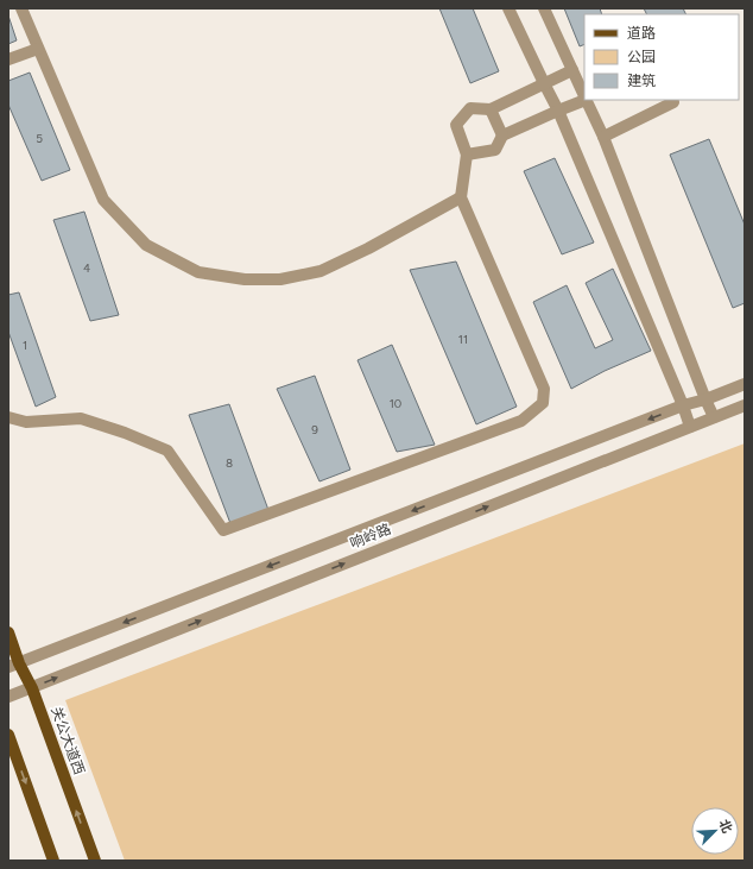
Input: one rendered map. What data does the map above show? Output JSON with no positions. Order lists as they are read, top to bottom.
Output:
{
  "streets": {
    "main road": ["关公大道西"],
    "street": ["响岭路"]
  },
  "crossings": [
    ["响岭路", "关公大道西"]
  ],
  "house_numbers": [
    "5",
    "4",
    "11",
    "1",
    "10",
    "9",
    "8"
  ],
  "legend": ["道路", "公园", "建筑"],
  "north": "top right"
}
